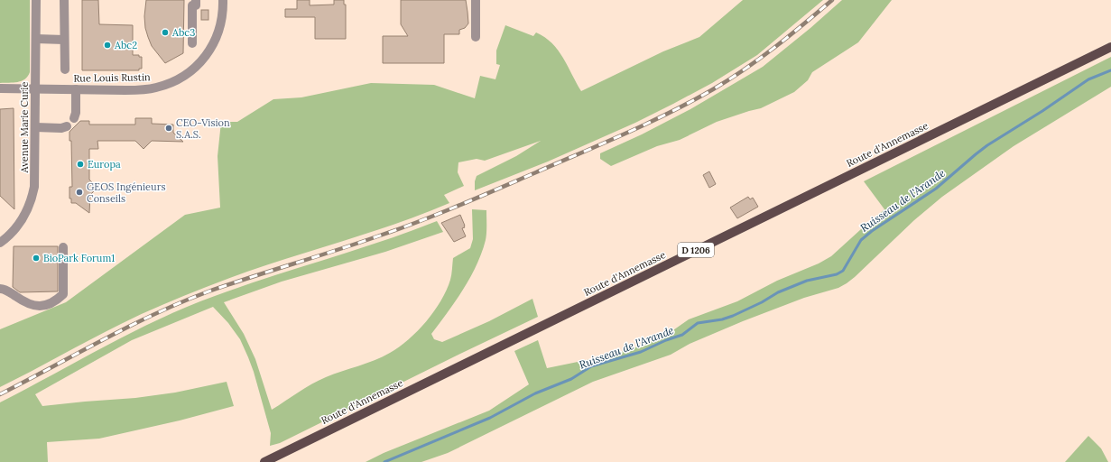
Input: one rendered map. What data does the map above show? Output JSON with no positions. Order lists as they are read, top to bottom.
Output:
{
  "streets": {
    "main road": ["Route d'Annemasse", "D 1206"],
    "street": ["Rue Louis Rustin", "Avenue Marie Curie"]
  },
  "crossings": [
    ["Rue Louis Rustin", "Avenue Marie Curie"]
  ],
  "water": ["Ruisseau de l'Arande"],
  "places": [
    "Abc3",
    "Abc2",
    "CEO-Vision S.A.S.",
    "Europa",
    "GEOS Ingénieurs Conseils",
    "BioPark Forum1"
  ]
}
